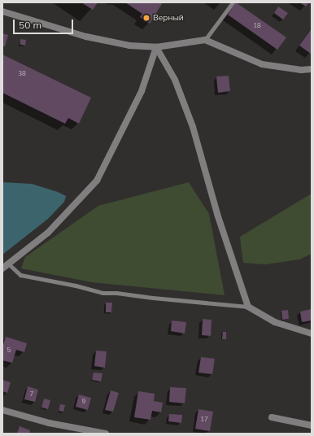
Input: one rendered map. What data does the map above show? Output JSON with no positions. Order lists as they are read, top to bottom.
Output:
{
  "places": ["Верный"],
  "house_numbers": [
    "18",
    "38",
    "5",
    "7",
    "9",
    "17"
  ],
  "scale_bar": "50 m"
}
